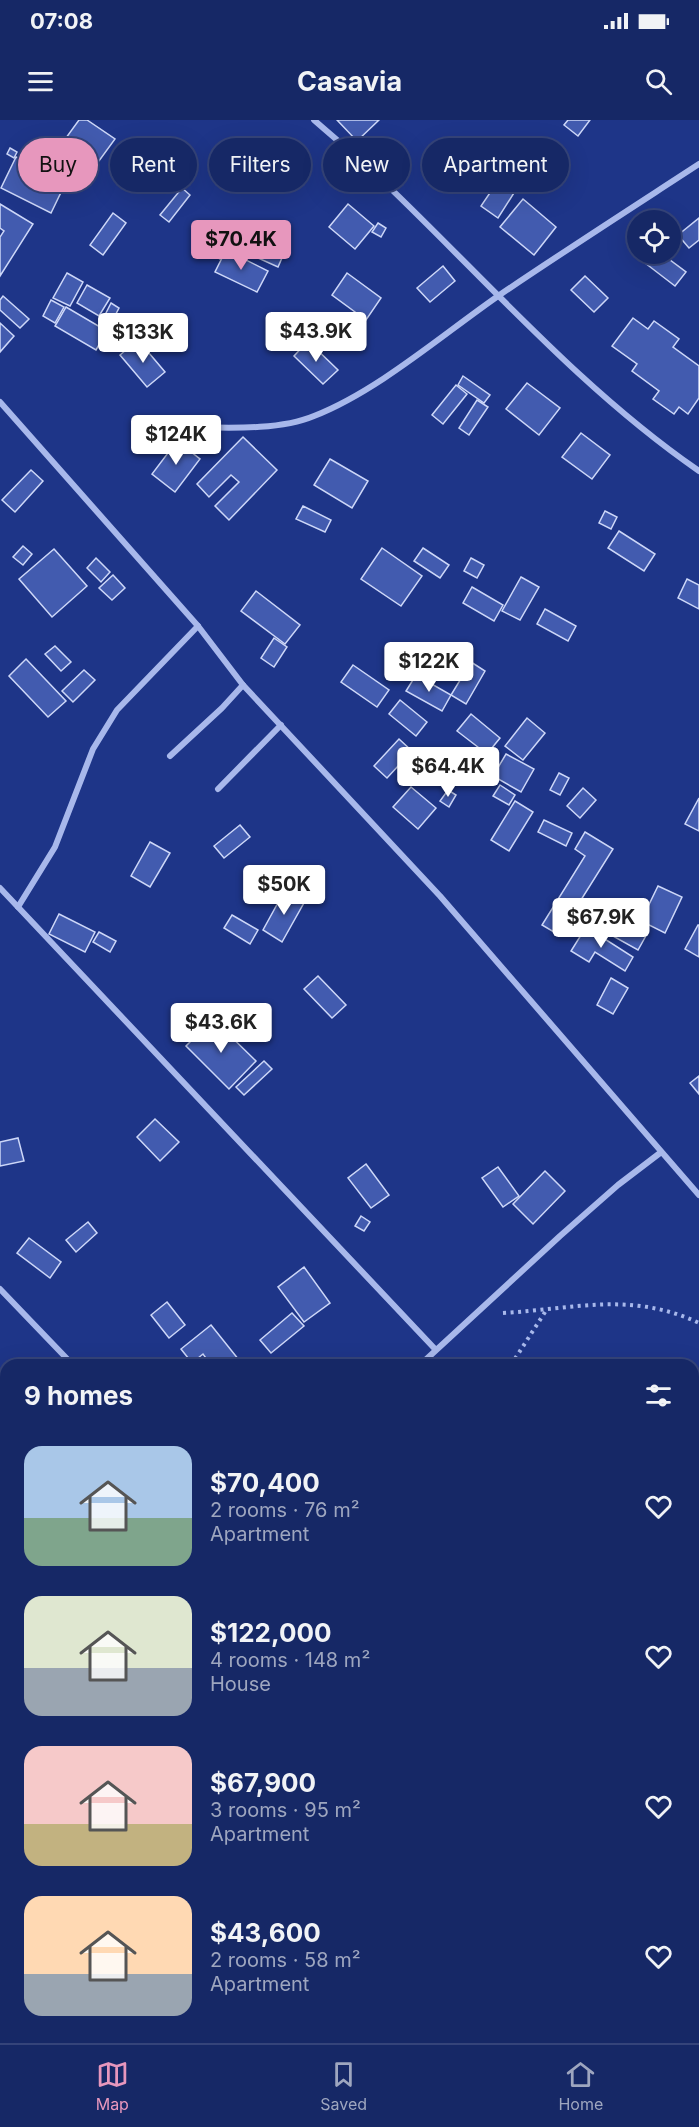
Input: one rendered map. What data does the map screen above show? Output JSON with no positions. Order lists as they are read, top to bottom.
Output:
{
  "page": {
    "status": "07:08",
    "header": "Casavia",
    "chip": [
      "Buy",
      "Rent",
      "Filters",
      "New",
      "Apartment"
    ],
    "price": [
      "$70.4K",
      "$43.9K",
      "$133K",
      "$124K",
      "$122K",
      "$64.4K",
      "$50K",
      "$67.9K",
      "$43.6K"
    ],
    "heading": "9 homes",
    "list": [
      {
        "name": "$70,400",
        "note": "2 rooms · 76 m² · Apartment"
      },
      {
        "name": "$122,000",
        "note": "4 rooms · 148 m² · House"
      },
      {
        "name": "$67,900",
        "note": "3 rooms · 95 m² · Apartment"
      },
      {
        "name": "$43,600",
        "note": "2 rooms · 58 m² · Apartment"
      }
    ],
    "tabs": ["Map", "Saved", "Home"]
  }
}
